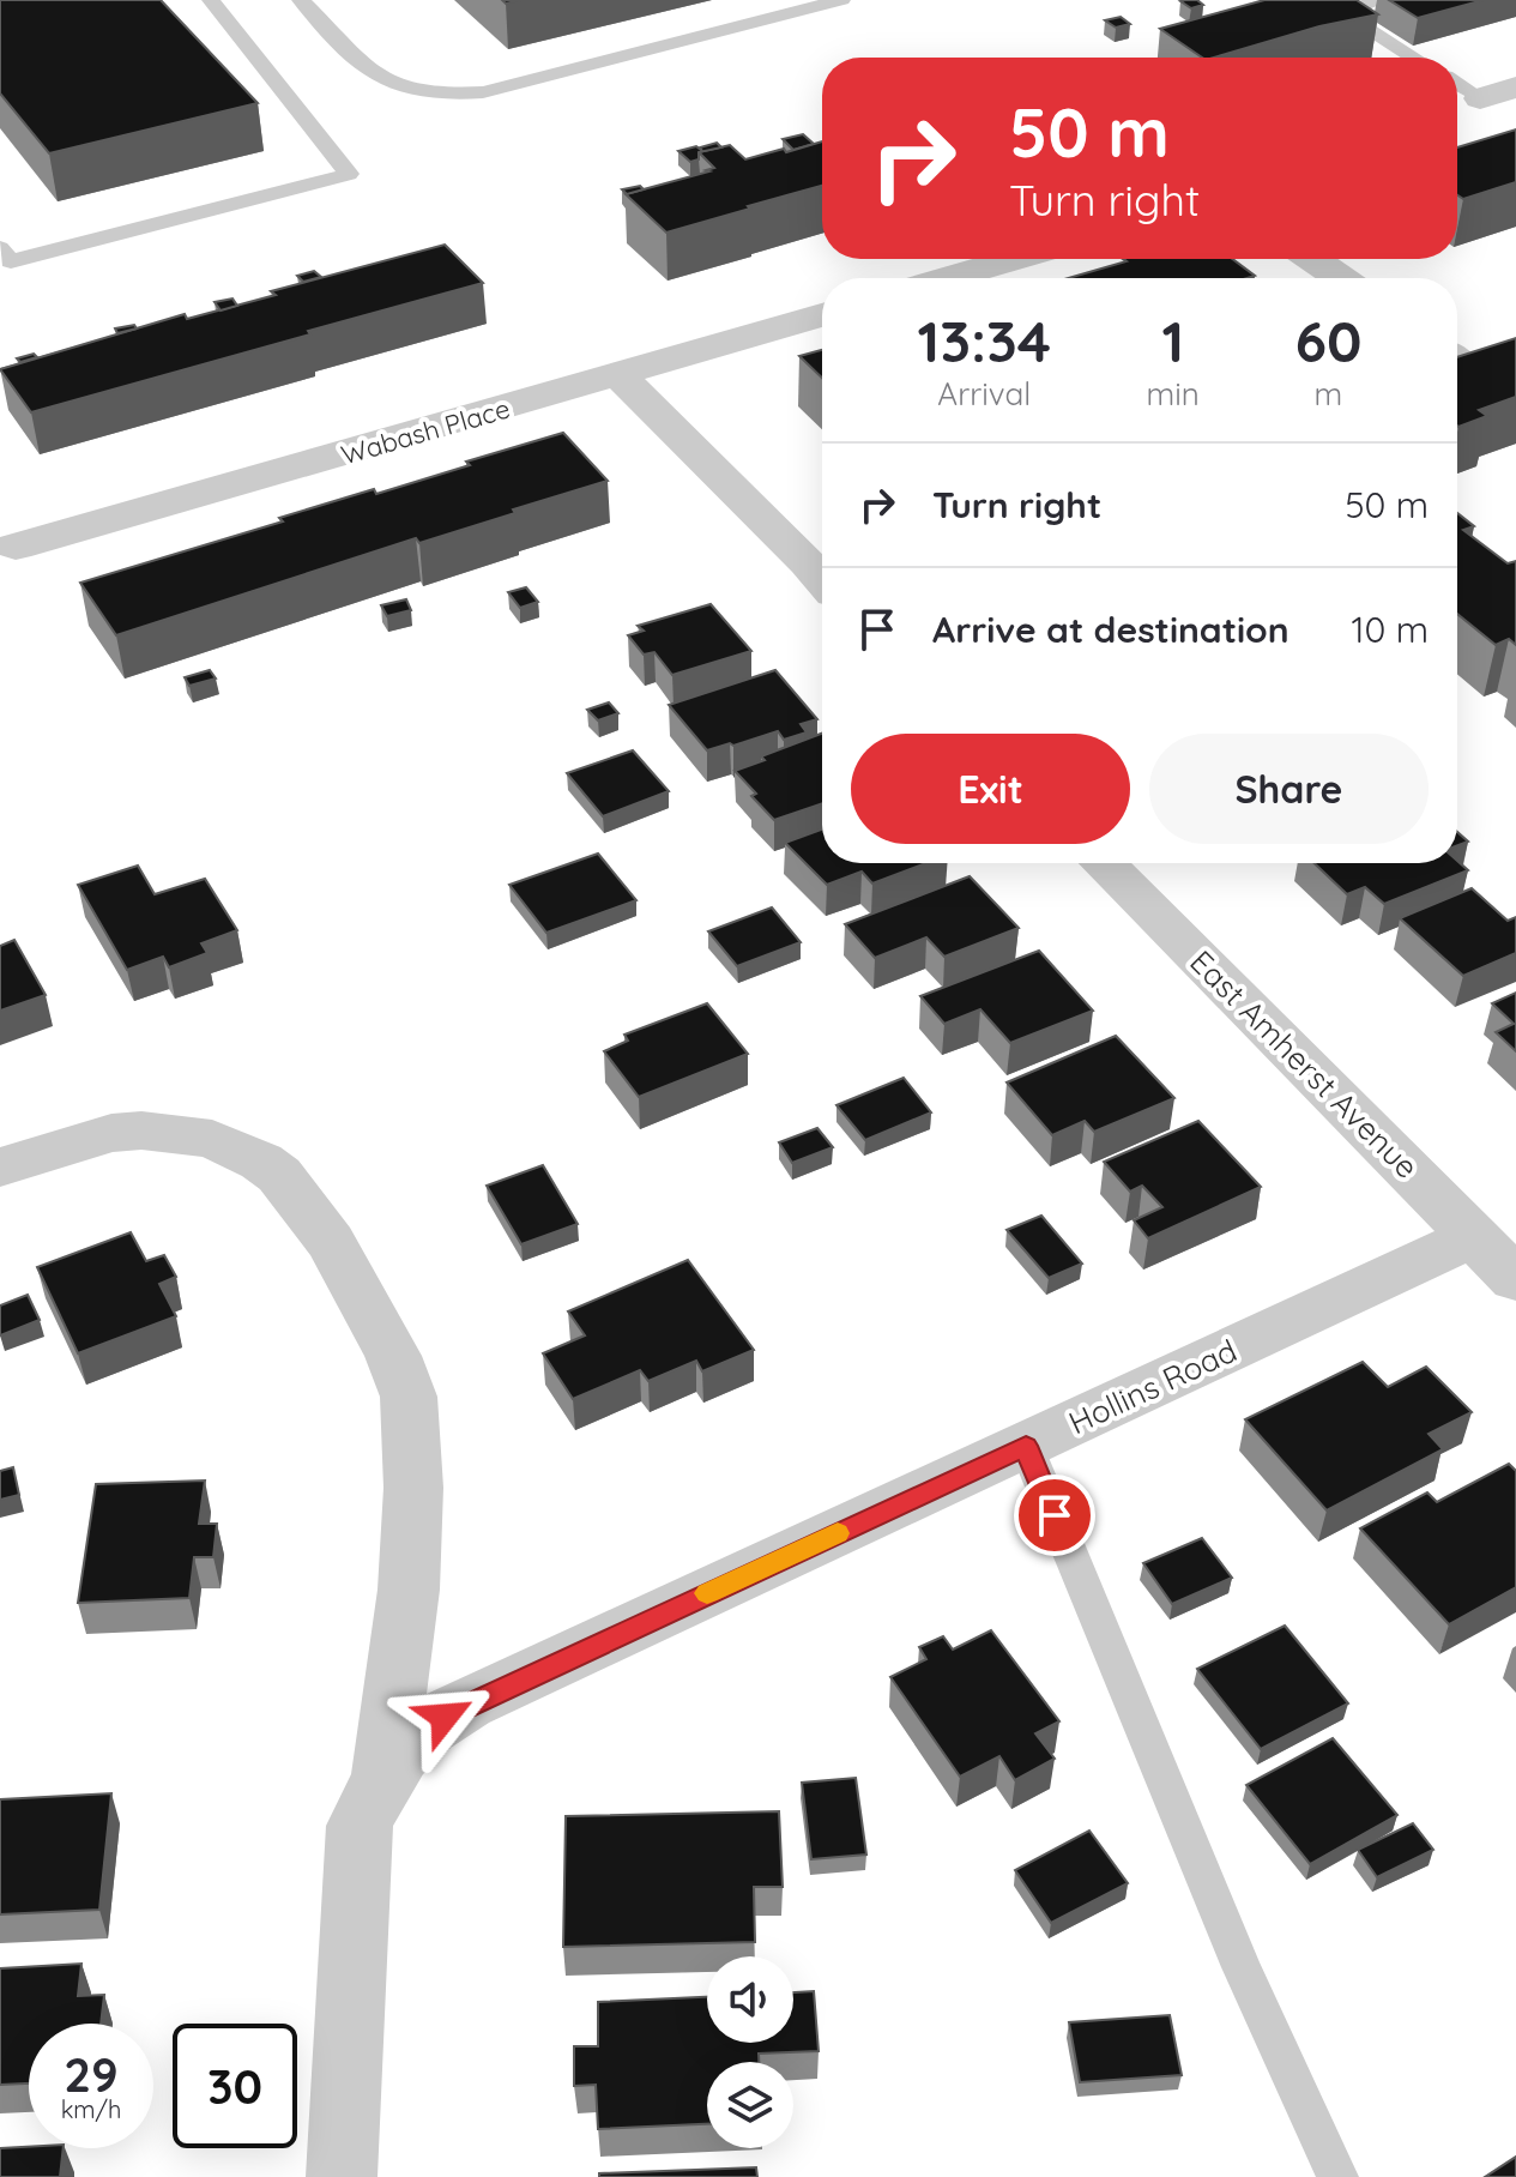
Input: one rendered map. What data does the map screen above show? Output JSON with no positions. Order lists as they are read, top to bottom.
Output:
{
  "streets": {
    "street": ["Wabash Place", "East Amherst Avenue", "Hollins Road"]
  },
  "crossings": [
    ["East Amherst Avenue", "Hollins Road"]
  ],
  "page": {
    "turn": ["50 m", "Turn right"],
    "eta": [
      "13:34",
      "Arrival",
      "1",
      "min",
      "60",
      "m"
    ],
    "list": [
      {
        "name": "Turn right",
        "value": "50 m"
      },
      {
        "name": "Arrive at destination",
        "value": "10 m"
      }
    ],
    "buttons": ["Exit", "Share"],
    "speed": "29 km/h",
    "limit": "30"
  }
}
